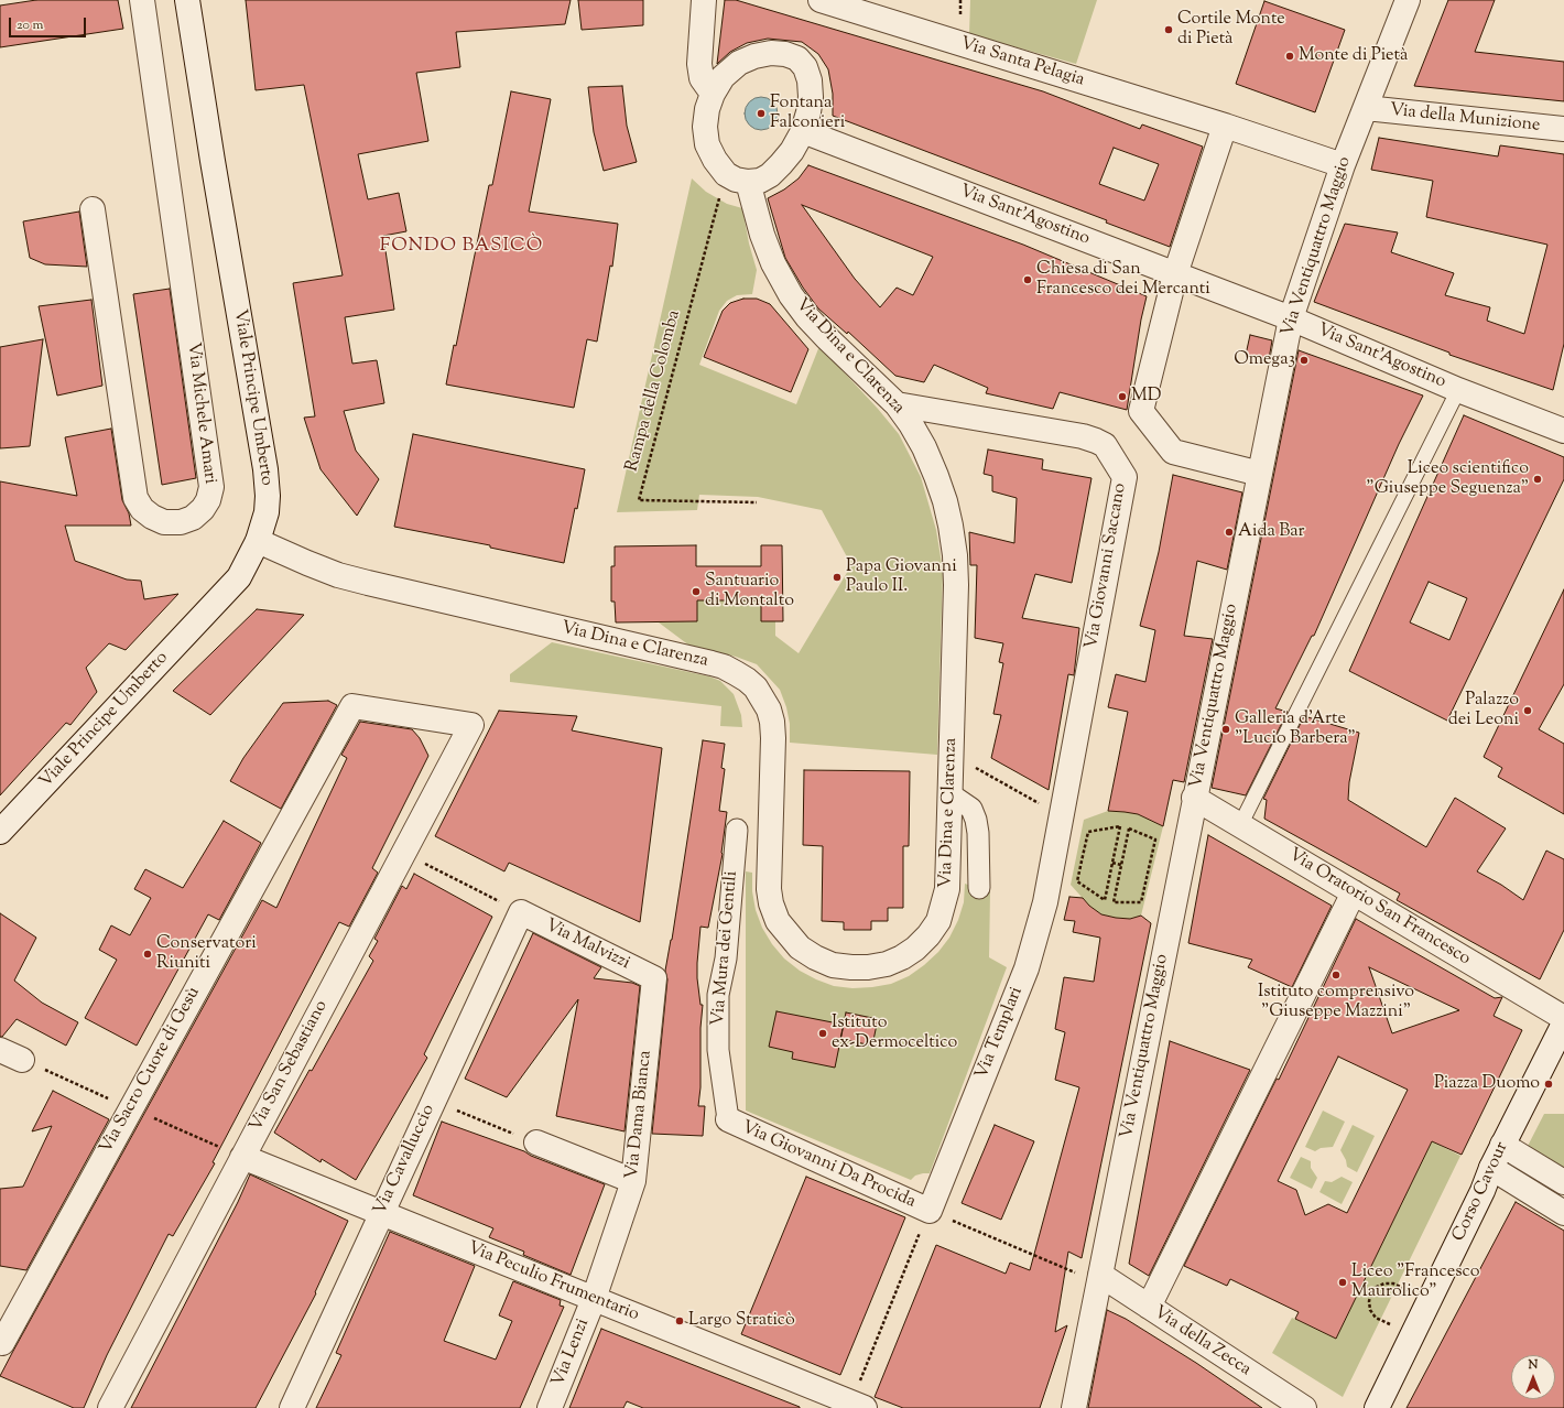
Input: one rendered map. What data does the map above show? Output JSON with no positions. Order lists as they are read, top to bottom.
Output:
{
  "streets": {
    "street": [
      "Via Santa Pelagia",
      "Via della Munizione",
      "Via Sant'Agostino",
      "Via Ventiquattro Maggio",
      "Via Dina e Clarenza",
      "Viale Principe Umberto",
      "Via Michele Amari",
      "Via Giovanni Saccano",
      "Via Oratorio San Francesco",
      "Via Malvizzi",
      "Via Mura dei Gentili",
      "Via Templari",
      "Via San Sebastiano",
      "Via Sacro Cuore di Gesù",
      "Via Dama Bianca",
      "Via Cavalluccio",
      "Via Giovanni Da Procida",
      "Corso Cavour",
      "Via Peculio Frumentario",
      "Via della Zecca",
      "Via Lenzi"
    ],
    "path": ["Rampa della Colomba"]
  },
  "crossings": [
    ["Via Santa Pelagia", "Via Ventiquattro Maggio"],
    ["Via della Munizione", "Via Ventiquattro Maggio"],
    ["Via Sant'Agostino", "Via Ventiquattro Maggio"],
    ["Via Sant'Agostino", "Via Dina e Clarenza"],
    ["Via Sant'Agostino", "Rampa della Colomba"],
    ["Via Ventiquattro Maggio", "Via Oratorio San Francesco"],
    ["Via Ventiquattro Maggio", "Via della Zecca"],
    ["Via Dina e Clarenza", "Rampa della Colomba"],
    ["Via Dina e Clarenza", "Viale Principe Umberto"],
    ["Via Dina e Clarenza", "Via Giovanni Saccano"],
    ["Via Giovanni Saccano", "Via Templari"],
    ["Via Malvizzi", "Via Dama Bianca"],
    ["Via Malvizzi", "Via Cavalluccio"],
    ["Via Mura dei Gentili", "Via Giovanni Da Procida"],
    ["Via Templari", "Via Giovanni Da Procida"],
    ["Via San Sebastiano", "Via Sacro Cuore di Gesù"],
    ["Via San Sebastiano", "Via Peculio Frumentario"],
    ["Via Dama Bianca", "Via Peculio Frumentario"],
    ["Via Dama Bianca", "Via Lenzi"],
    ["Via Cavalluccio", "Via Peculio Frumentario"],
    ["Via Peculio Frumentario", "Via Lenzi"]
  ],
  "districts": ["FONDO BASICÒ"],
  "places": [
    "Cortile Monte di Pietà",
    "Monte di Pietà",
    "Fontana Falconieri",
    "Chiesa di San Francesco dei Mercanti",
    "Omega3",
    "MD",
    "Liceo scientifico \"Giuseppe Seguenza\"",
    "Aida Bar",
    "Papa Giovanni Paulo II.",
    "Santuario di Montalto",
    "Palazzo dei Leoni",
    "Galleria d'Arte \"Lucio Barbera\"",
    "Conservatori Riuniti",
    "Istituto comprensivo \"Giuseppe Mazzini\"",
    "Istituto ex-Dermoceltico",
    "Piazza Duomo",
    "Liceo \"Francesco Maurolico\"",
    "Largo Straticò"
  ],
  "scale_bar": "20 m",
  "north": "top"
}
